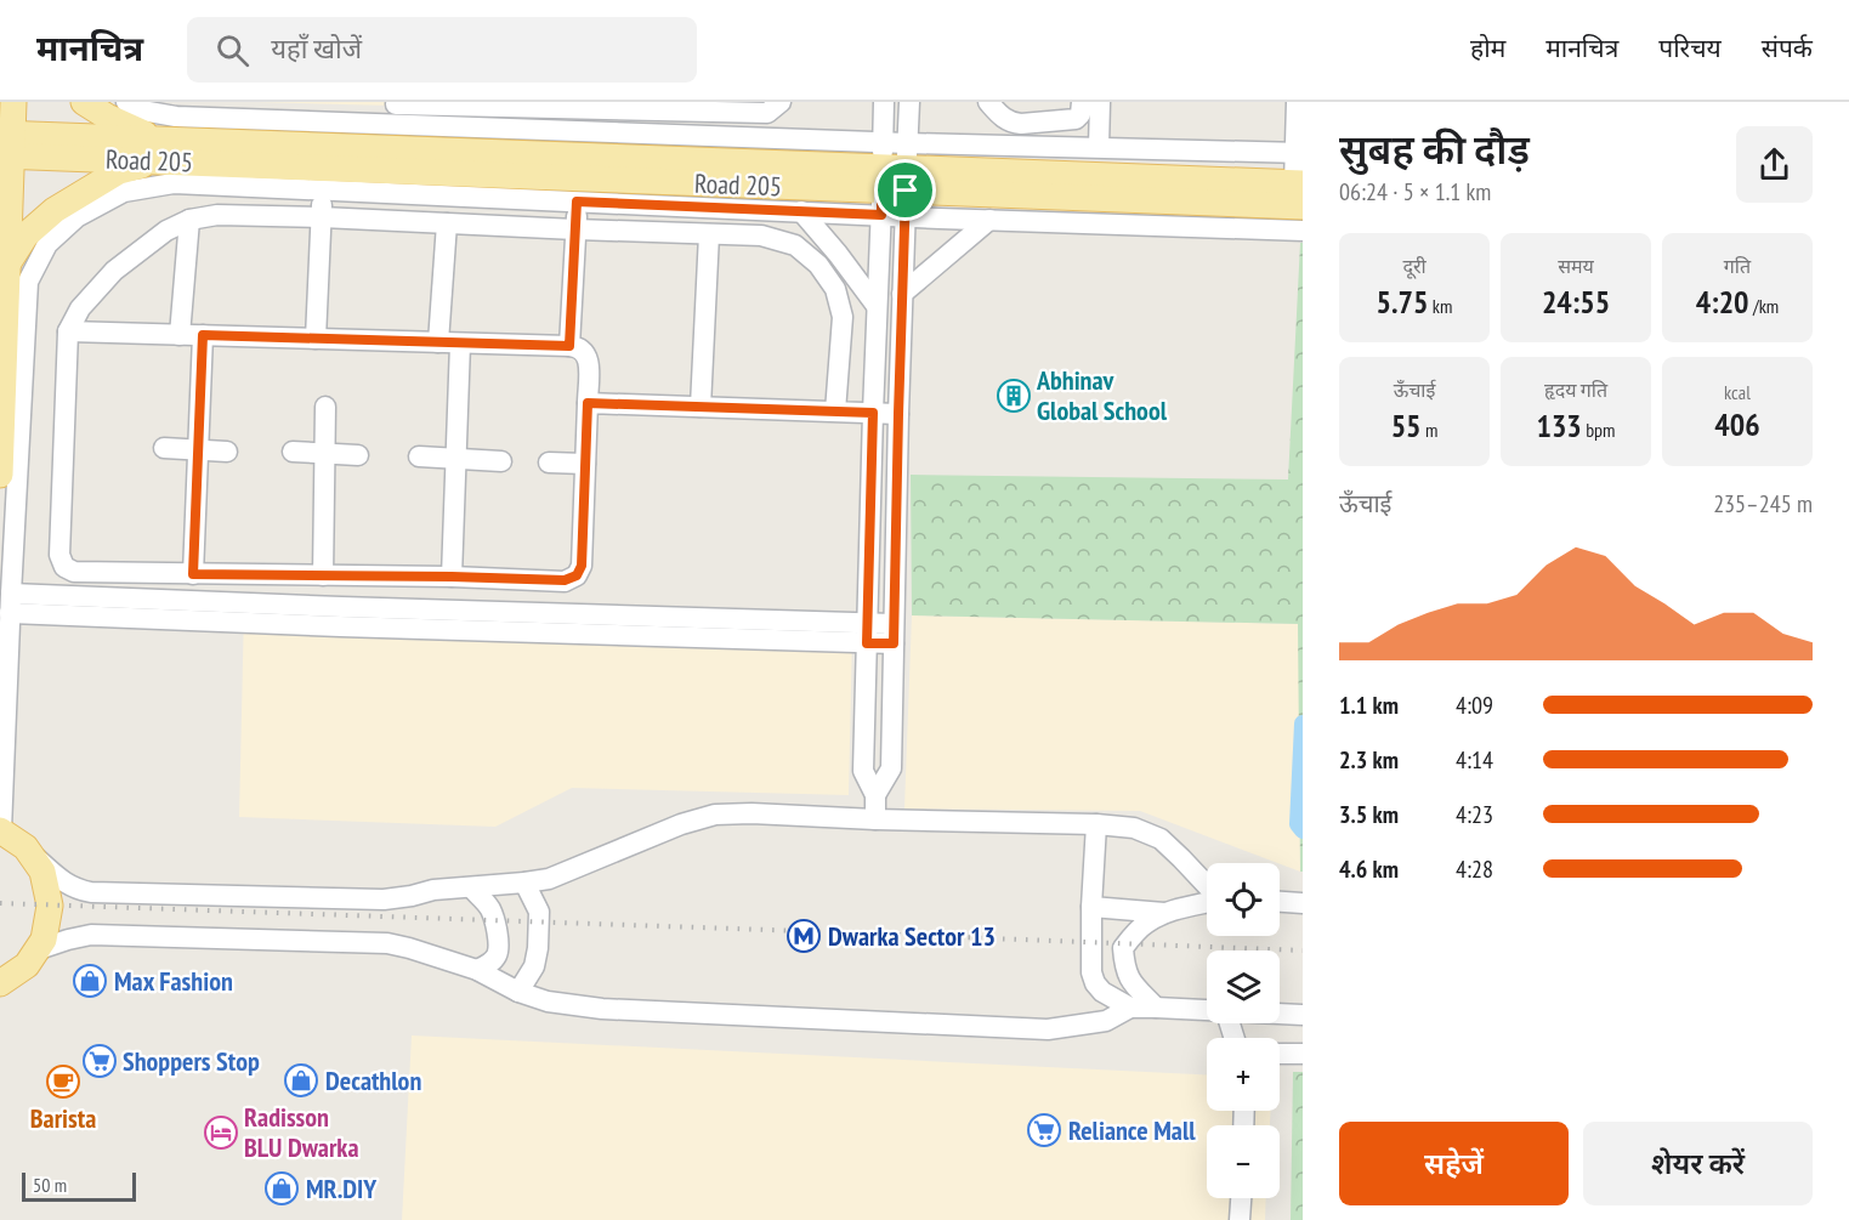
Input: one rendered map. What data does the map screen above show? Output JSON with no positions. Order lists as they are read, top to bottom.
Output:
{
  "streets": {
    "main road": ["Road 205"]
  },
  "places": {
    "building": ["Abhinav Global School"],
    "metro station": ["Dwarka Sector 13"],
    "shop": ["Max Fashion", "Decathlon", "MR.DIY"],
    "supermarket": ["Shoppers Stop", "Reliance Mall"],
    "cafe": ["Barista"],
    "hotel": ["Radisson BLU Dwarka"]
  },
  "scale_bar": "50 m",
  "page": {
    "header": "मानचित्र",
    "search": "यहाँ खोजें",
    "nav": [
      "होम",
      "मानचित्र",
      "परिचय",
      "संपर्क"
    ],
    "heading": ["सुबह की दौड़", "06:24 · 5 × 1.1 km"],
    "stats": [
      ["दूरी", "5.75 km"],
      ["समय", "24:55"],
      ["गति", "4:20 /km"],
      ["ऊँचाई", "55 m"],
      ["हृदय गति", "133 bpm"],
      ["kcal", "406"]
    ],
    "chart": ["ऊँचाई", "235–245 m"],
    "list": [
      {
        "name": "1.1 km",
        "note": "4:09"
      },
      {
        "name": "2.3 km",
        "note": "4:14"
      },
      {
        "name": "3.5 km",
        "note": "4:23"
      },
      {
        "name": "4.6 km",
        "note": "4:28"
      }
    ],
    "map_buttons": ["+", "−"],
    "buttons": ["सहेजें", "शेयर करें"],
    "scale": "50 m"
  }
}
